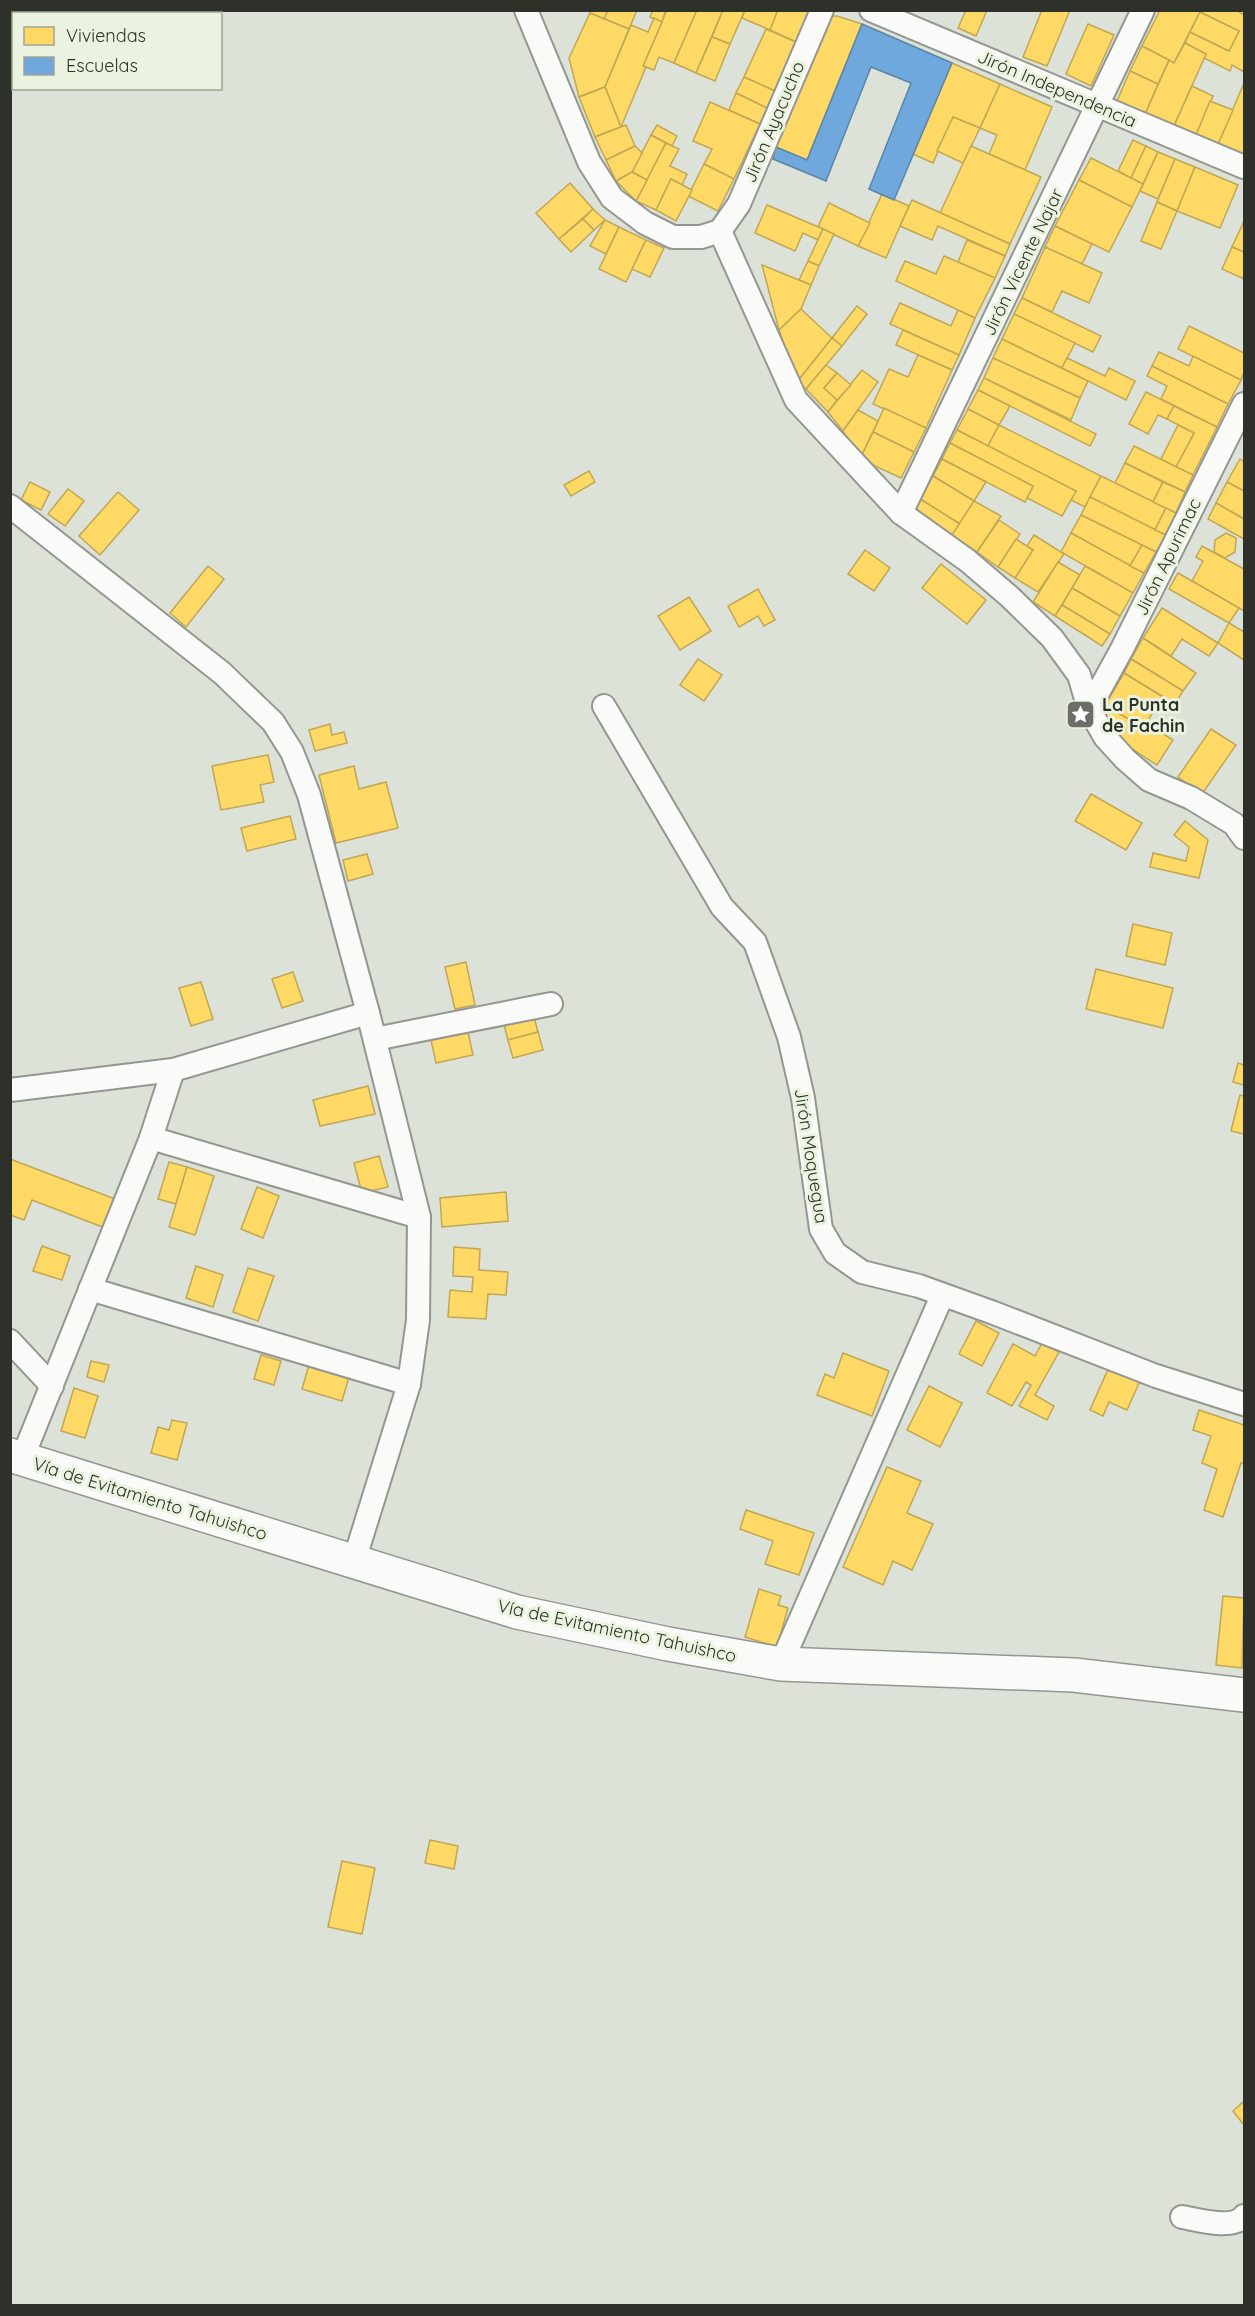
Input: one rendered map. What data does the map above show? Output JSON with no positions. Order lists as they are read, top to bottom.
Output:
{
  "streets": {
    "main road": ["Vía de Evitamiento Tahuishco"],
    "street": [
      "Jirón Independencia",
      "Jirón Ayacucho",
      "Jirón Vicente Najar",
      "Jirón Apurimac",
      "Jirón Moquegua"
    ]
  },
  "crossings": [
    ["Jirón Independencia", "Jirón Vicente Najar"]
  ],
  "places": {
    "place": ["La Punta de Fachin"]
  },
  "legend": ["Viviendas", "Escuelas"]
}
